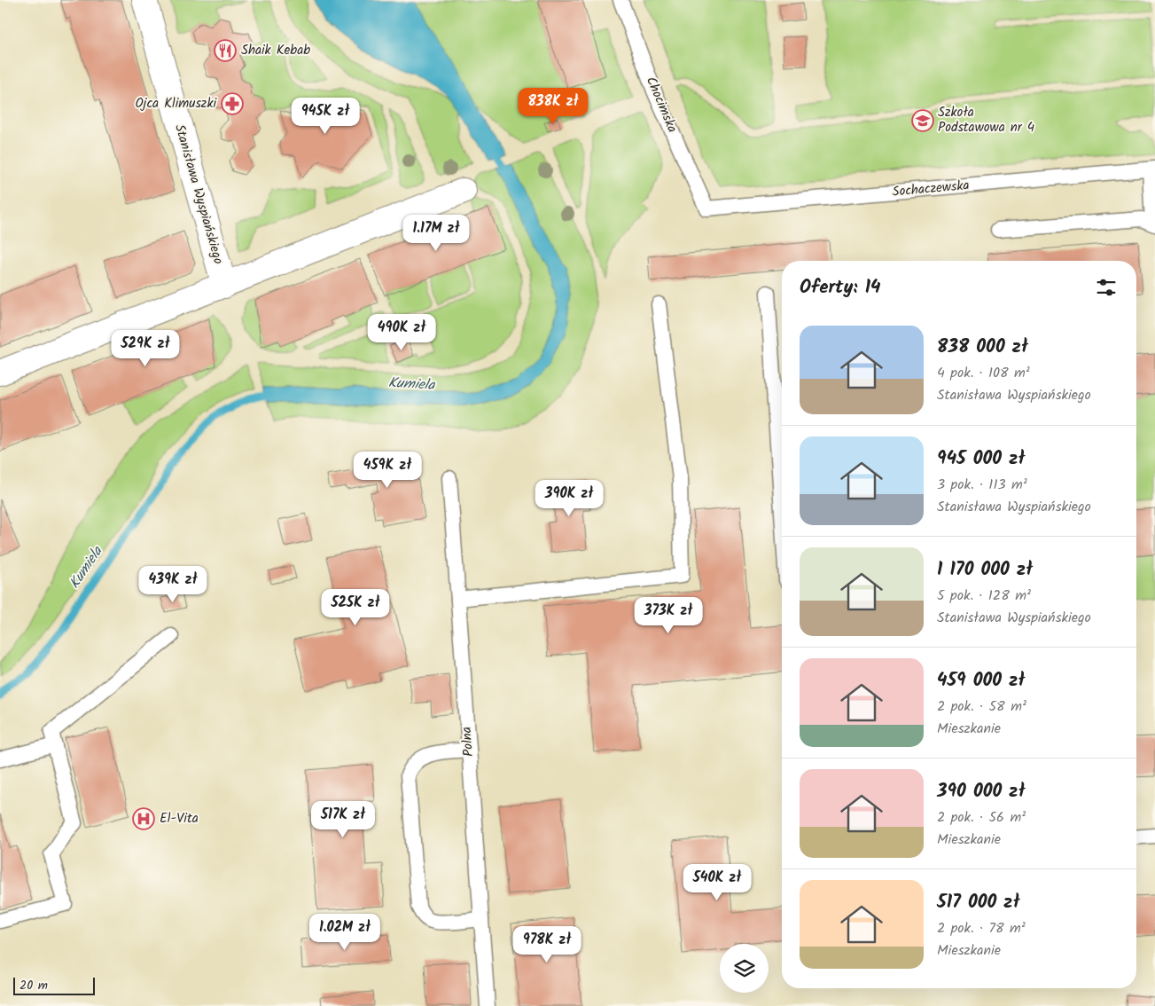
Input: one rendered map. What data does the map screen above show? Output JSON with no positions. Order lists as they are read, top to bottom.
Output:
{
  "streets": {
    "street": ["Stanisława Wyspiańskiego"],
    "lane": ["Chocimska", "Sochaczewska", "Polna"]
  },
  "crossings": [
    ["Chocimska", "Sochaczewska"]
  ],
  "water": ["Kumiela"],
  "places": {
    "restaurant": ["Shaik Kebab"],
    "pharmacy": ["Ojca Klimuszki"],
    "school or university": ["Szkoła Podstawowa nr 4"],
    "hospital": ["El-Vita"]
  },
  "scale_bar": "20 m",
  "page": {
    "price": [
      "838K zł",
      "945K zł",
      "1.17M zł",
      "490K zł",
      "529K zł",
      "459K zł",
      "390K zł",
      "439K zł",
      "525K zł",
      "373K zł",
      "517K zł",
      "540K zł",
      "1.02M zł",
      "978K zł"
    ],
    "heading": "Oferty: 14",
    "list": [
      {
        "name": "838 000 zł",
        "note": "4 pok. · 108 m² · Stanisława Wyspiańskiego"
      },
      {
        "name": "945 000 zł",
        "note": "3 pok. · 113 m² · Stanisława Wyspiańskiego"
      },
      {
        "name": "1 170 000 zł",
        "note": "5 pok. · 128 m² · Stanisława Wyspiańskiego"
      },
      {
        "name": "459 000 zł",
        "note": "2 pok. · 58 m² · Mieszkanie"
      },
      {
        "name": "390 000 zł",
        "note": "2 pok. · 56 m² · Mieszkanie"
      },
      {
        "name": "517 000 zł",
        "note": "2 pok. · 78 m² · Mieszkanie"
      }
    ],
    "scale": "20 m"
  }
}
